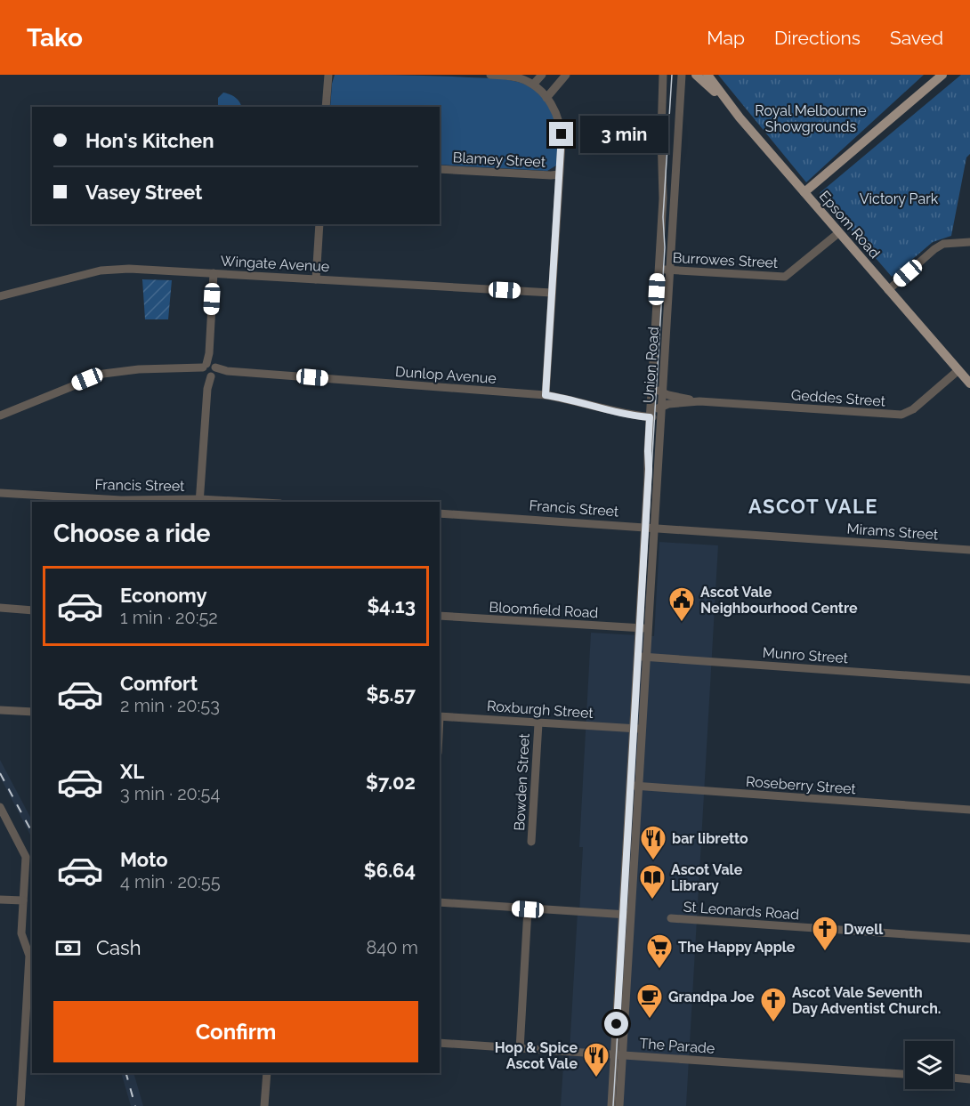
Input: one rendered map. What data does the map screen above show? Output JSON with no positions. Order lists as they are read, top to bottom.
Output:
{
  "streets": {
    "main road": ["Epsom Road"],
    "street": [
      "Blamey Street",
      "Burrowes Street",
      "Wingate Avenue",
      "Union Road",
      "Dunlop Avenue",
      "Geddes Street",
      "Francis Street",
      "Mirams Street",
      "Bloomfield Road",
      "Munro Street",
      "Roxburgh Street",
      "Bowden Street",
      "Roseberry Street",
      "St Leonards Road",
      "The Parade"
    ]
  },
  "crossings": [
    ["Epsom Road", "Burrowes Street"],
    ["Epsom Road", "Geddes Street"],
    ["Burrowes Street", "Union Road"],
    ["Union Road", "Dunlop Avenue"],
    ["Union Road", "Geddes Street"],
    ["Union Road", "Francis Street"],
    ["Union Road", "Mirams Street"],
    ["Union Road", "Bloomfield Road"],
    ["Union Road", "Munro Street"],
    ["Union Road", "Roxburgh Street"],
    ["Union Road", "Roseberry Street"],
    ["Union Road", "The Parade"],
    ["Francis Street", "Mirams Street"],
    ["Roxburgh Street", "Bowden Street"]
  ],
  "districts": ["ASCOT VALE"],
  "parks": ["Royal Melbourne Showgrounds", "Victory Park"],
  "places": {
    "public building": ["Ascot Vale Neighbourhood Centre"],
    "restaurant": ["bar libretto", "Hop & Spice Ascot Vale"],
    "library": ["Ascot Vale Library"],
    "church": ["Dwell", "Ascot Vale Seventh Day Adventist Church."],
    "supermarket": ["The Happy Apple"],
    "cafe": ["Grandpa Joe"]
  },
  "page": {
    "header": "Tako",
    "nav": ["Map", "Directions", "Saved"],
    "banner": ["Hon's Kitchen", "Vasey Street"],
    "bubble": "3 min",
    "heading": "Choose a ride",
    "list": [
      {
        "name": "Economy",
        "note": "1 min · 20:52",
        "value": "$4.13"
      },
      {
        "name": "Comfort",
        "note": "2 min · 20:53",
        "value": "$5.57"
      },
      {
        "name": "XL",
        "note": "3 min · 20:54",
        "value": "$7.02"
      },
      {
        "name": "Moto",
        "note": "4 min · 20:55",
        "value": "$6.64"
      }
    ],
    "pay": ["Cash", "840 m"],
    "buttons": "Confirm"
  }
}
